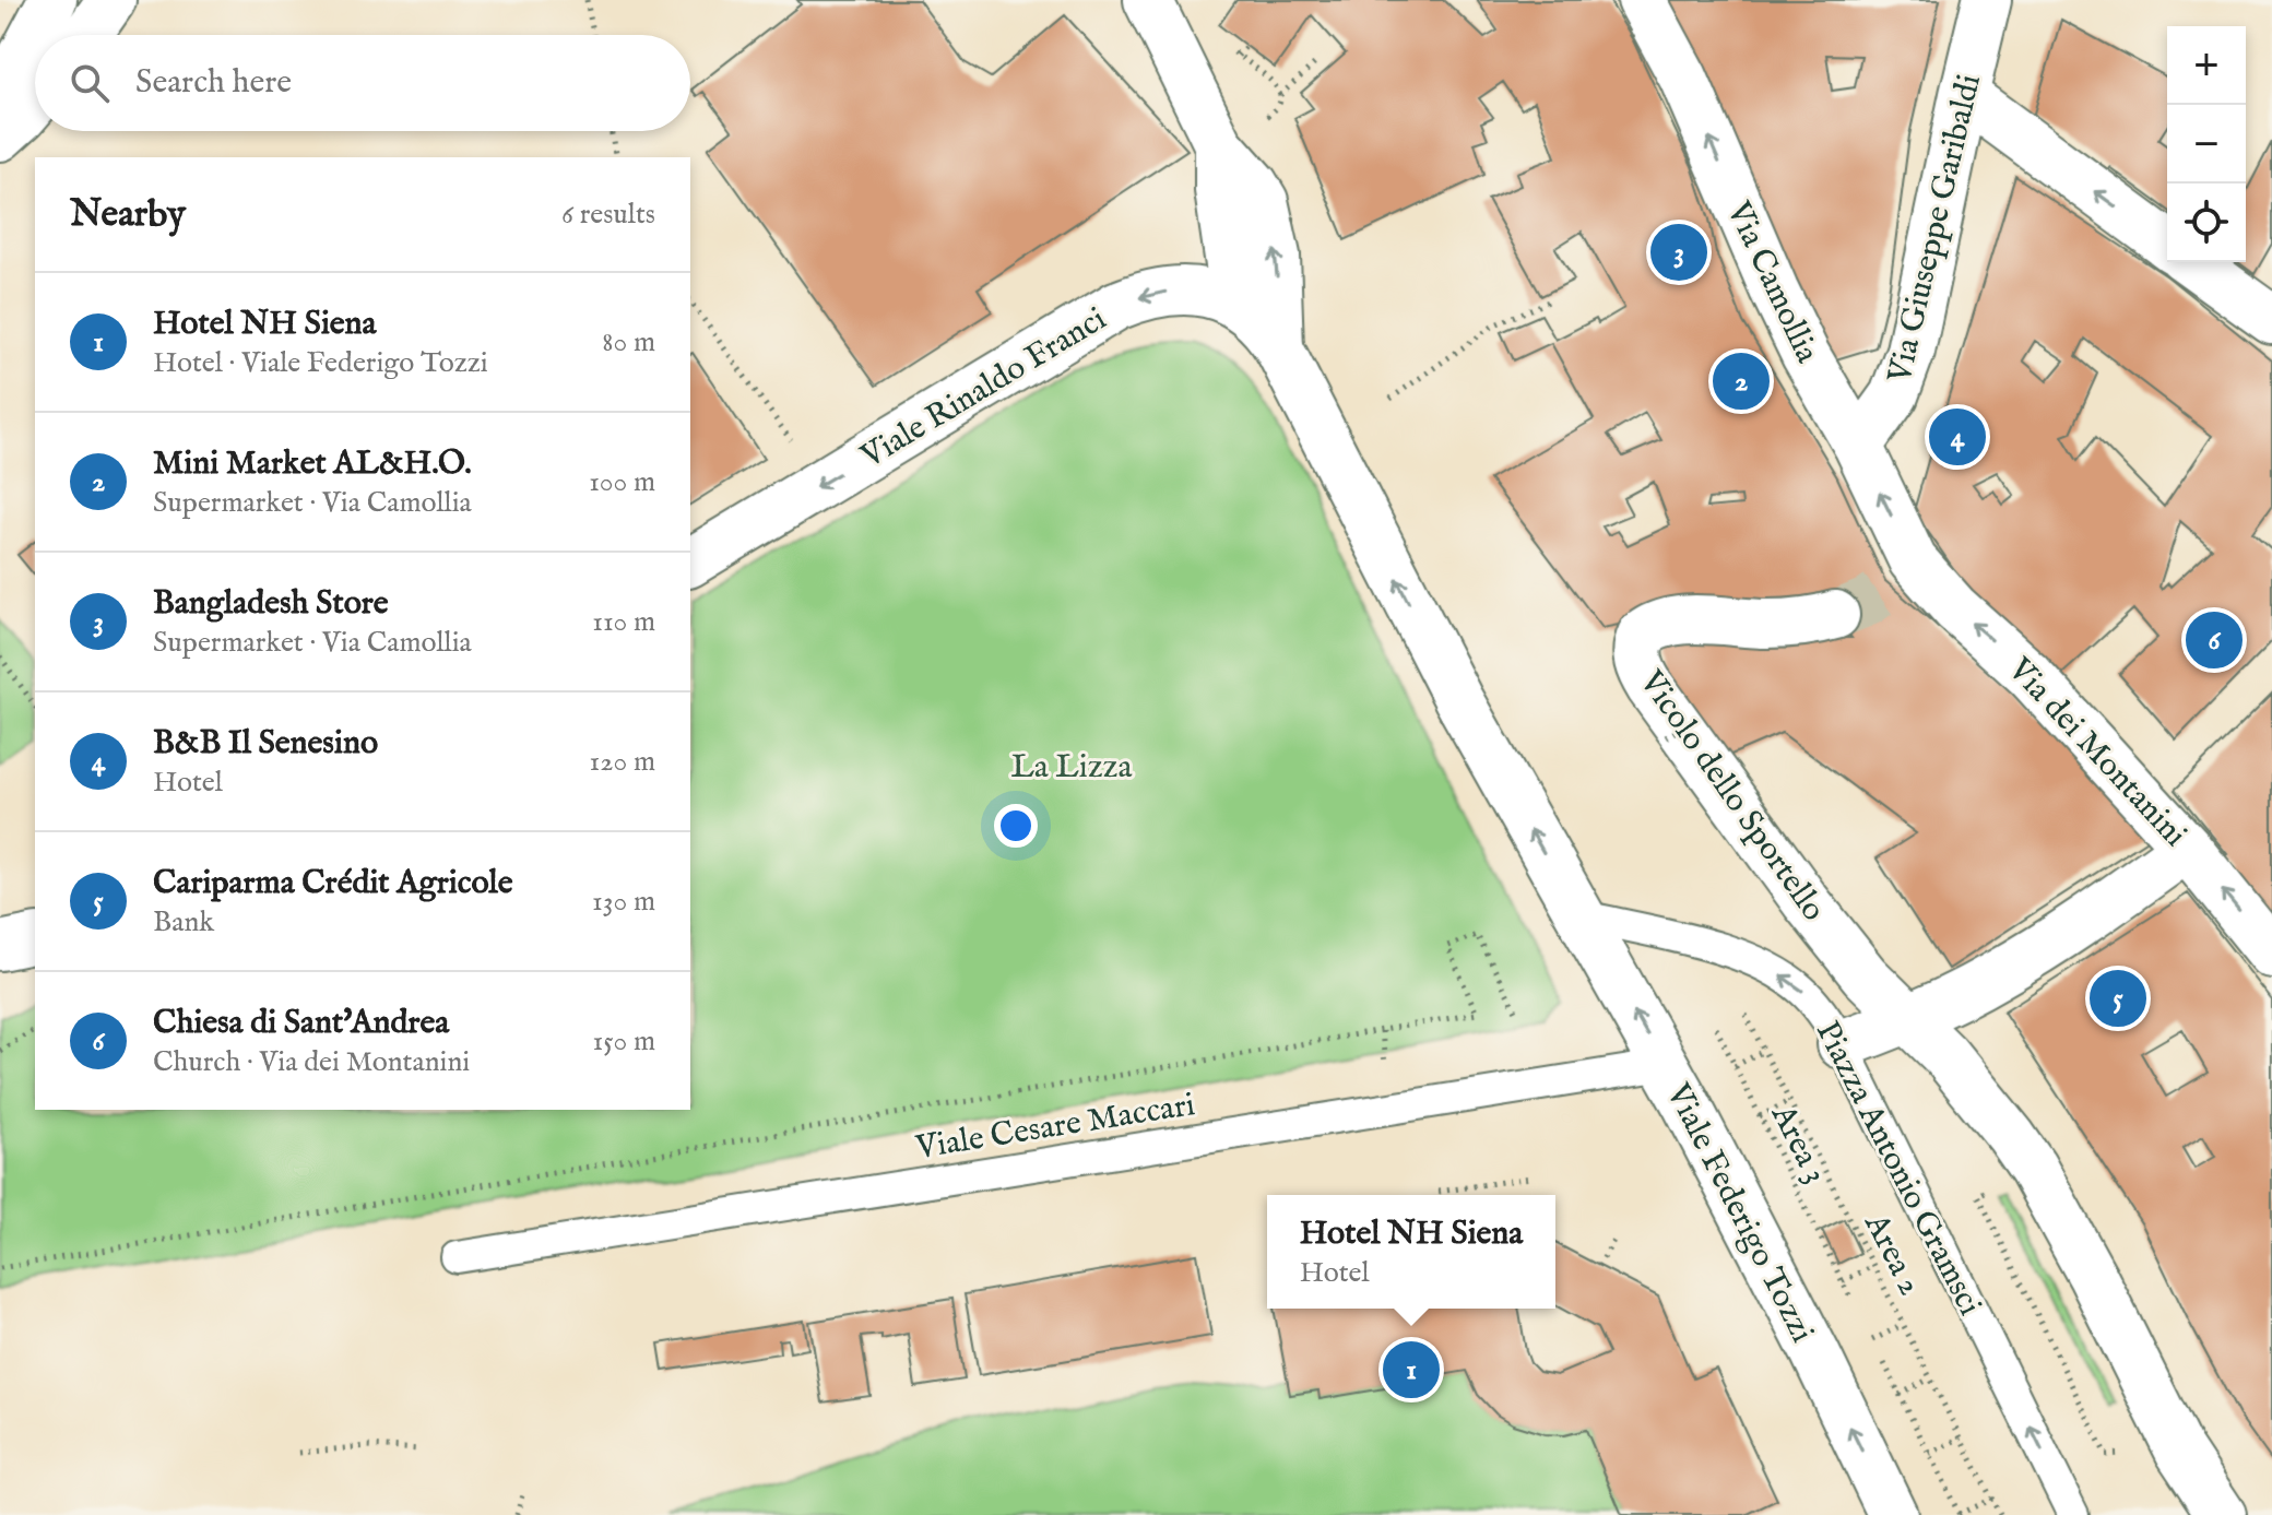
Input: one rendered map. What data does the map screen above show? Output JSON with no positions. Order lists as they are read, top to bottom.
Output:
{
  "streets": {
    "street": [
      "Via Giuseppe Garibaldi",
      "Via Camollia",
      "Viale Rinaldo Franci",
      "Via dei Montanini",
      "Vicolo dello Sportello",
      "Viale Federigo Tozzi"
    ],
    "lane": ["Viale Cesare Maccari", "Piazza Antonio Gramsci"],
    "path": ["Area 3", "Area 2"]
  },
  "crossings": [
    ["Via Giuseppe Garibaldi", "Via Camollia"],
    ["Via Camollia", "Via dei Montanini"],
    ["Viale Cesare Maccari", "Viale Federigo Tozzi"],
    ["Piazza Antonio Gramsci", "Viale Federigo Tozzi"]
  ],
  "one_way": ["Via Camollia", "Viale Rinaldo Franci", "Piazza Antonio Gramsci"],
  "parks": ["La Lizza"],
  "page": {
    "map_buttons": ["+", "−"],
    "search": "Search here",
    "heading": ["Nearby", "6 results"],
    "pins": [
      "3",
      "2",
      "4",
      "6",
      "5",
      "1"
    ],
    "list": [
      {
        "mark": "1",
        "name": "Hotel NH Siena",
        "note": "Hotel · Viale Federigo Tozzi",
        "value": "80 m"
      },
      {
        "mark": "2",
        "name": "Mini Market AL&H.O.",
        "note": "Supermarket · Via Camollia",
        "value": "100 m"
      },
      {
        "mark": "3",
        "name": "Bangladesh Store",
        "note": "Supermarket · Via Camollia",
        "value": "110 m"
      },
      {
        "mark": "4",
        "name": "B&B Il Senesino",
        "note": "Hotel",
        "value": "120 m"
      },
      {
        "mark": "5",
        "name": "Cariparma Crédit Agricole",
        "note": "Bank",
        "value": "130 m"
      },
      {
        "mark": "6",
        "name": "Chiesa di Sant'Andrea",
        "note": "Church · Via dei Montanini",
        "value": "150 m"
      }
    ],
    "popup": ["Hotel NH Siena", "Hotel"]
  }
}
